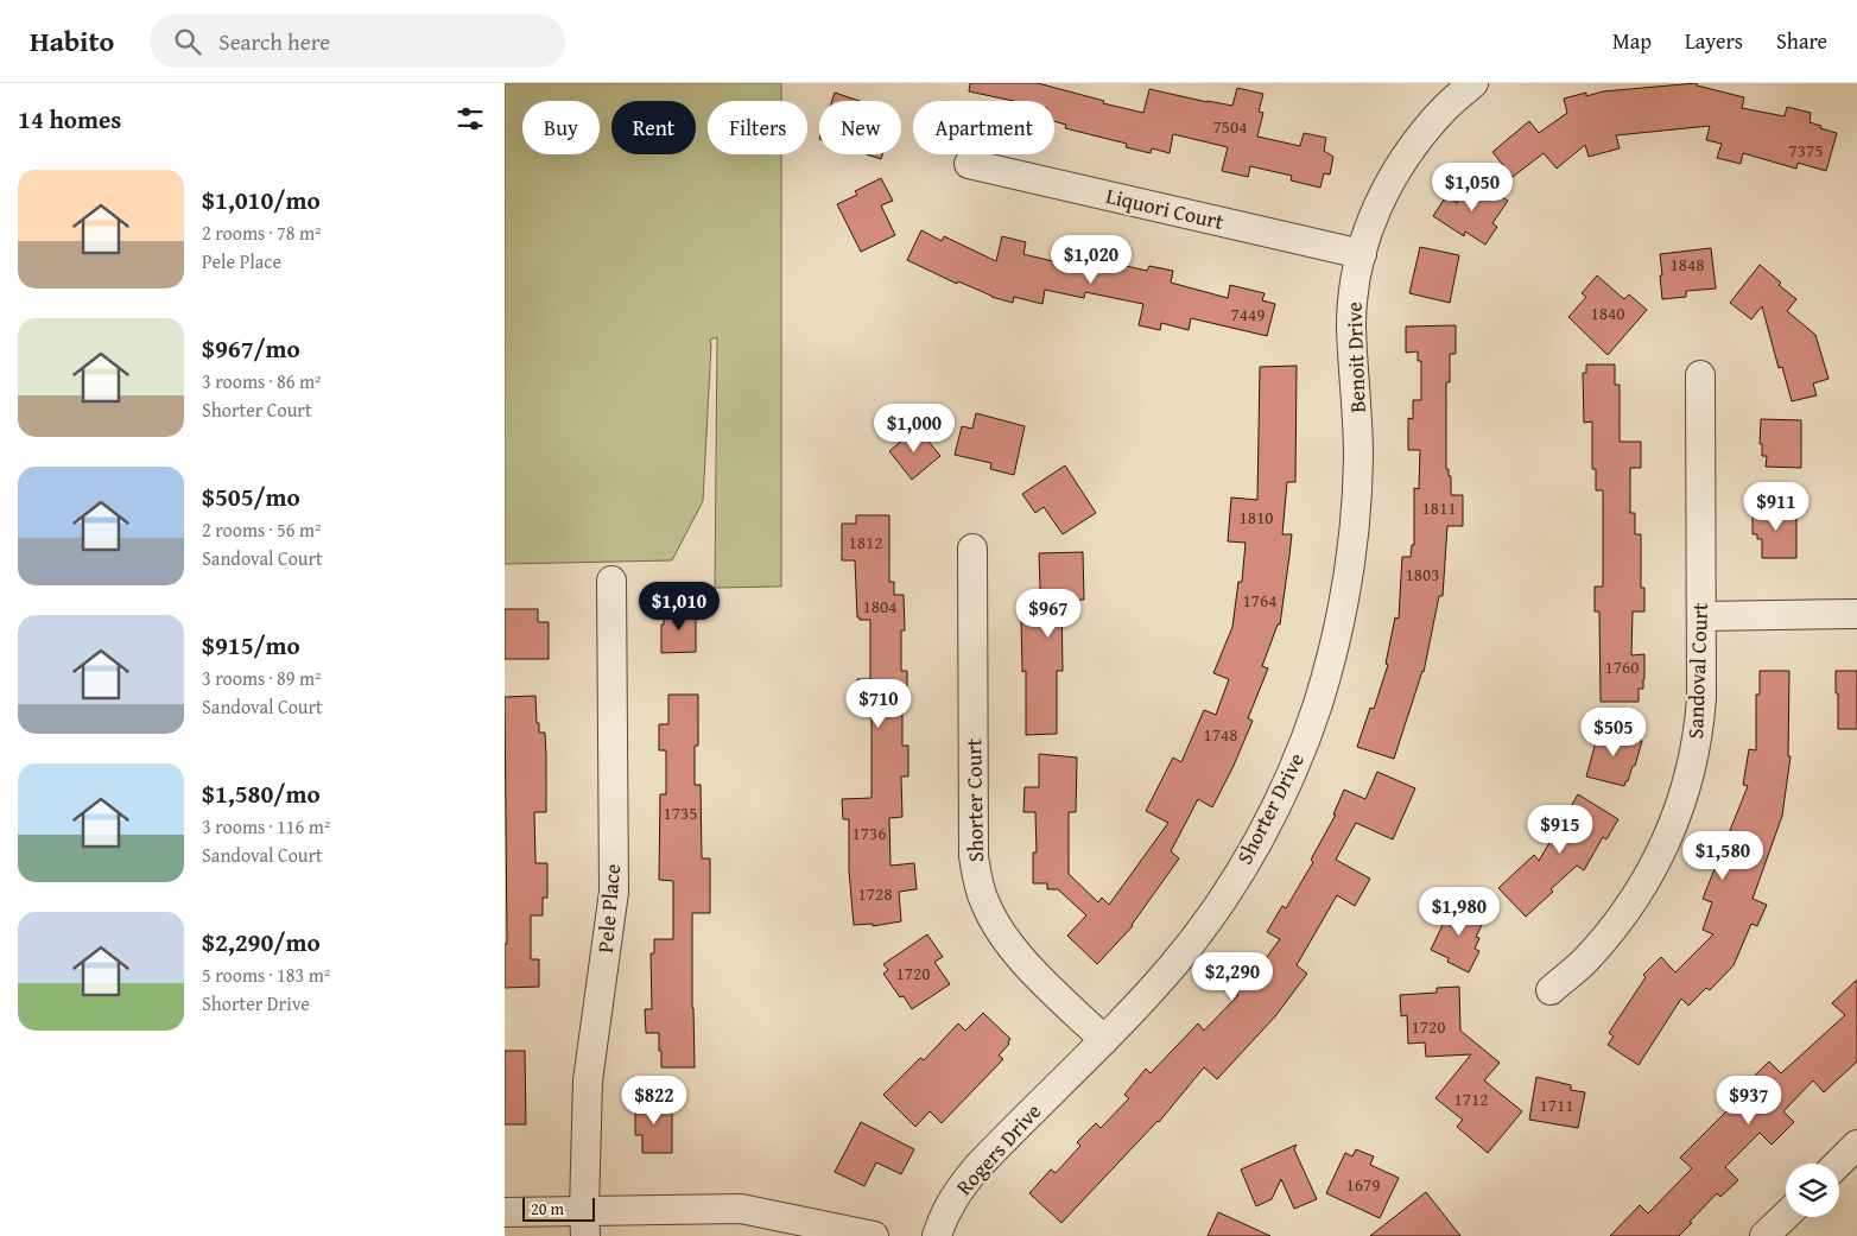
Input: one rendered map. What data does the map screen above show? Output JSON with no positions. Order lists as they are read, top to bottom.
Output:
{
  "streets": {
    "street": [
      "Liquori Court",
      "Benoit Drive",
      "Sandoval Court",
      "Shorter Court",
      "Shorter Drive",
      "Pele Place",
      "Rogers Drive"
    ]
  },
  "crossings": [
    ["Liquori Court", "Benoit Drive"],
    ["Benoit Drive", "Shorter Drive"],
    ["Shorter Court", "Shorter Drive"],
    ["Shorter Drive", "Rogers Drive"]
  ],
  "house_numbers": [
    "7504",
    "7375",
    "1848",
    "1840",
    "7449",
    "1811",
    "1810",
    "1812",
    "1803",
    "1764",
    "1804",
    "1760",
    "1748",
    "1735",
    "1736",
    "1728",
    "1720",
    "1720",
    "1712",
    "1711",
    "1679"
  ],
  "scale_bar": "20 m",
  "page": {
    "header": "Habito",
    "search": "Search here",
    "nav": ["Map", "Layers", "Share"],
    "heading": "14 homes",
    "chip": [
      "Buy",
      "Rent",
      "Filters",
      "New",
      "Apartment"
    ],
    "list": [
      {
        "name": "$1,010/mo",
        "note": "2 rooms · 78 m² · Pele Place"
      },
      {
        "name": "$967/mo",
        "note": "3 rooms · 86 m² · Shorter Court"
      },
      {
        "name": "$505/mo",
        "note": "2 rooms · 56 m² · Sandoval Court"
      },
      {
        "name": "$915/mo",
        "note": "3 rooms · 89 m² · Sandoval Court"
      },
      {
        "name": "$1,580/mo",
        "note": "3 rooms · 116 m² · Sandoval Court"
      },
      {
        "name": "$2,290/mo",
        "note": "5 rooms · 183 m² · Shorter Drive"
      }
    ],
    "price": [
      "$1,050",
      "$1,020",
      "$1,000",
      "$911",
      "$1,010",
      "$967",
      "$710",
      "$505",
      "$915",
      "$1,580",
      "$1,980",
      "$2,290",
      "$822",
      "$937"
    ],
    "scale": "20 m"
  }
}
